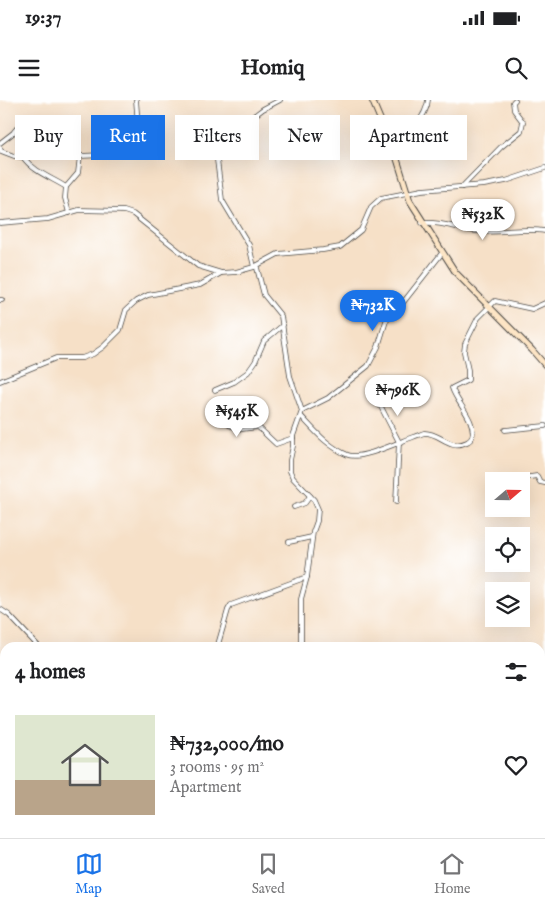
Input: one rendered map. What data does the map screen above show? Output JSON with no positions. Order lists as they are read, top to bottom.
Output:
{
  "north": "right",
  "page": {
    "status": "19:37",
    "header": "Homiq",
    "chip": [
      "Buy",
      "Rent",
      "Filters",
      "New",
      "Apartment"
    ],
    "price": [
      "₦532K",
      "₦732K",
      "₦796K",
      "₦545K"
    ],
    "heading": "4 homes",
    "list": [
      {
        "name": "₦732,000/mo",
        "note": "3 rooms · 95 m² · Apartment"
      }
    ],
    "tabs": ["Map", "Saved", "Home"]
  }
}
